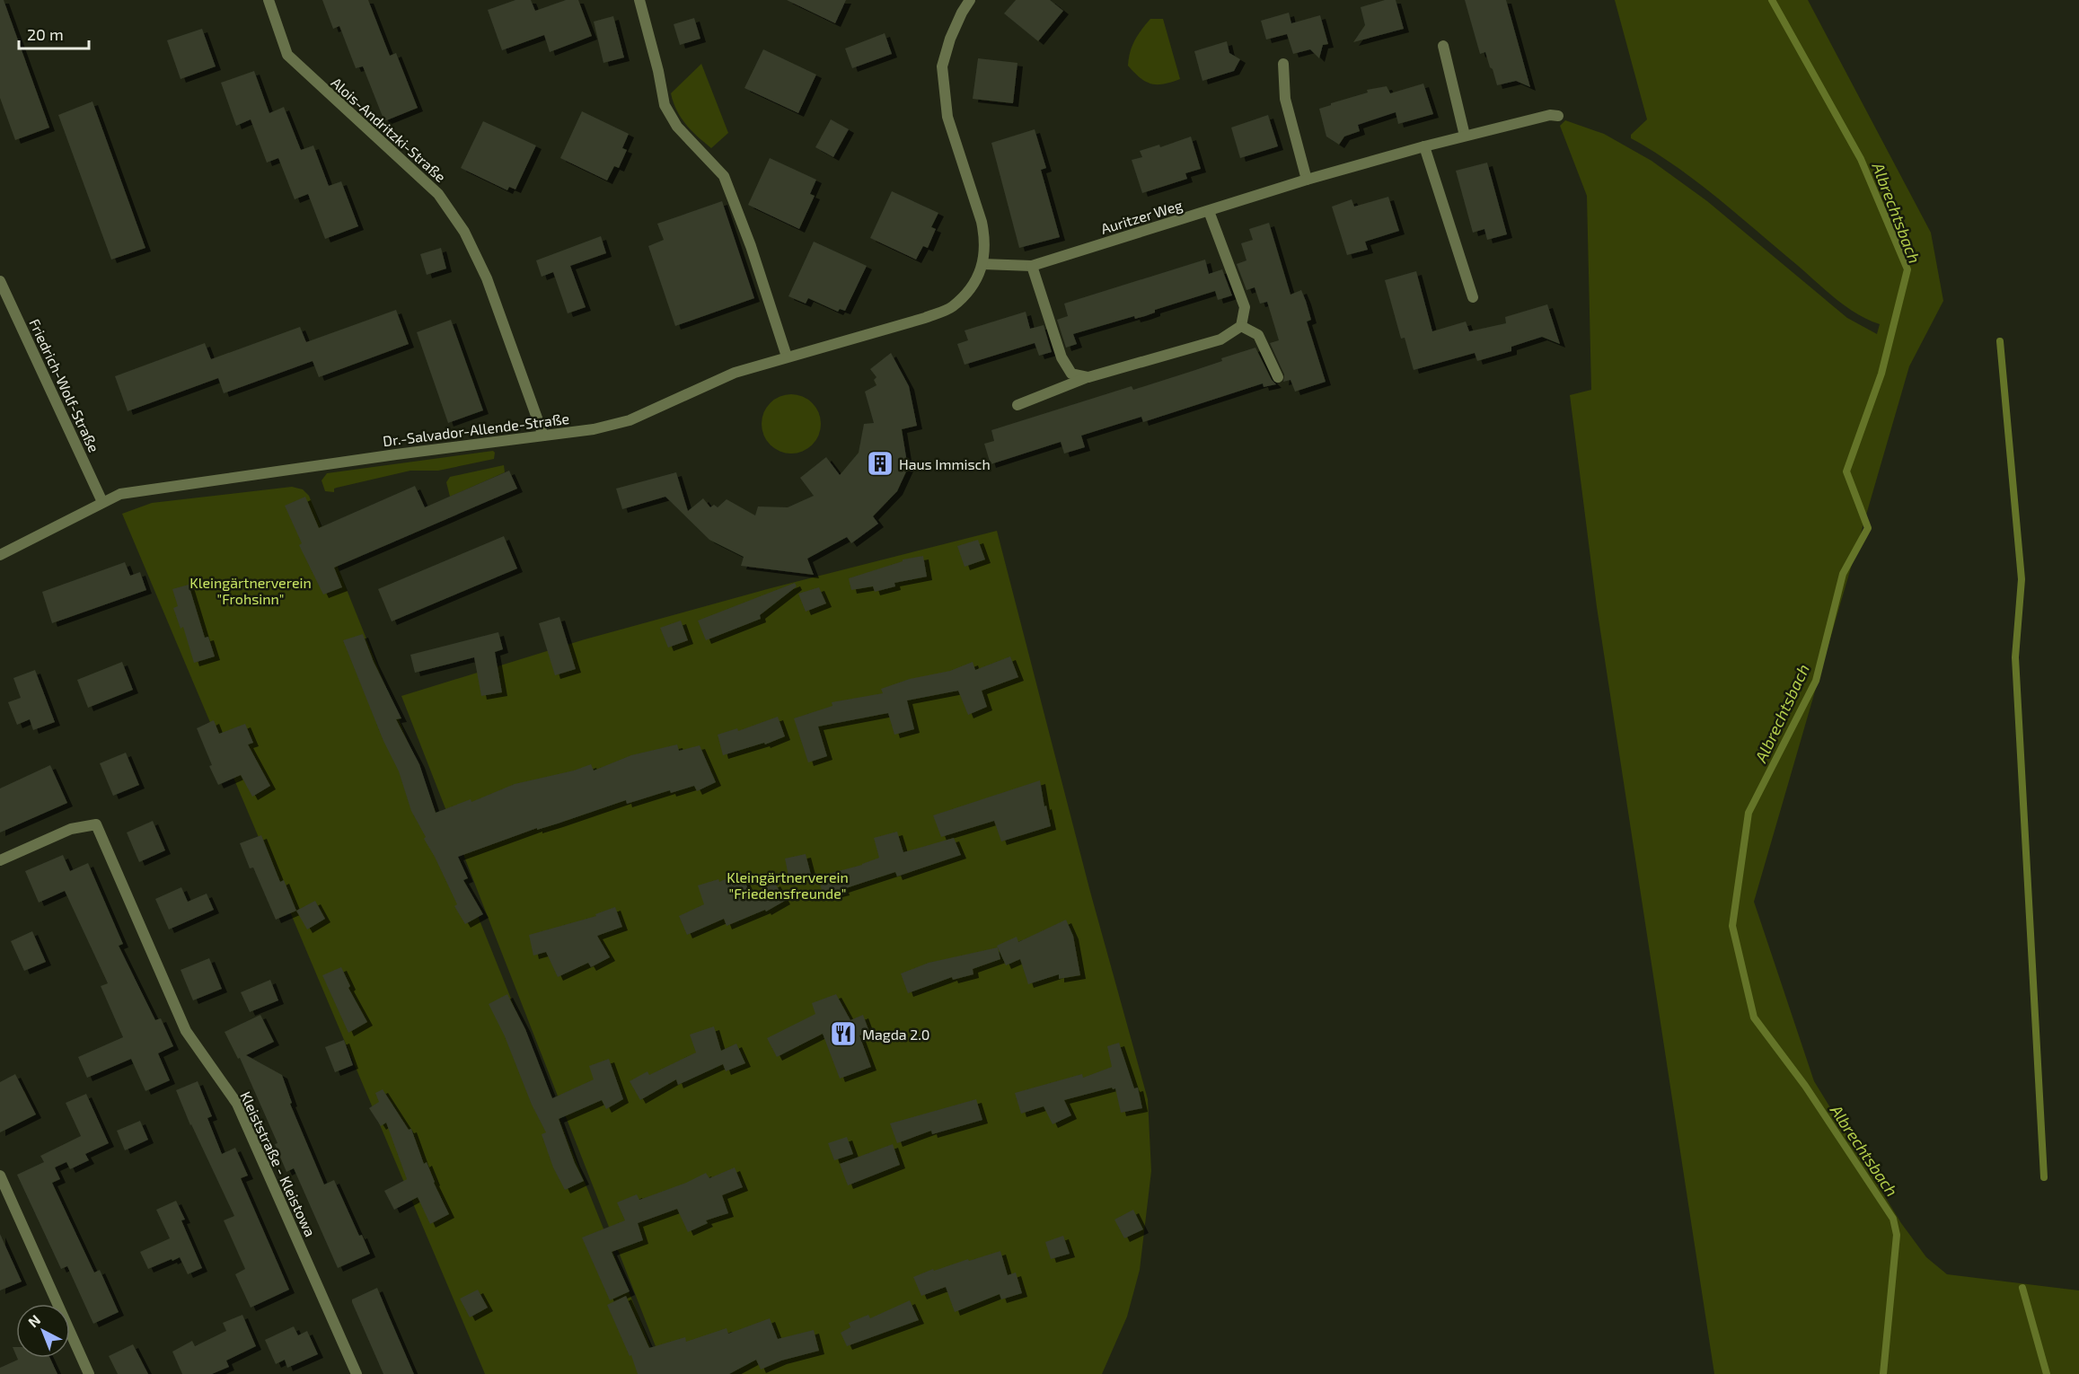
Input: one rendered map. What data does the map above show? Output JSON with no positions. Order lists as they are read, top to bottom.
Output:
{
  "streets": {
    "street": [
      "Alois-Andritzki-Straße",
      "Auritzer Weg",
      "Friedrich-Wolf-Straße",
      "Dr.-Salvador-Allende-Straße",
      "Kleiststraße - Kleistowa"
    ]
  },
  "crossings": [
    ["Alois-Andritzki-Straße", "Dr.-Salvador-Allende-Straße"],
    ["Auritzer Weg", "Dr.-Salvador-Allende-Straße"],
    ["Friedrich-Wolf-Straße", "Dr.-Salvador-Allende-Straße"]
  ],
  "water": ["Albrechtsbach"],
  "parks": ["Kleingärtnerverein \"Frohsinn\"", "Kleingärtnerverein \"Friedensfreunde\""],
  "places": {
    "building": ["Haus Immisch"],
    "restaurant": ["Magda 2.0"]
  },
  "scale_bar": "20 m",
  "north": "top left"
}
